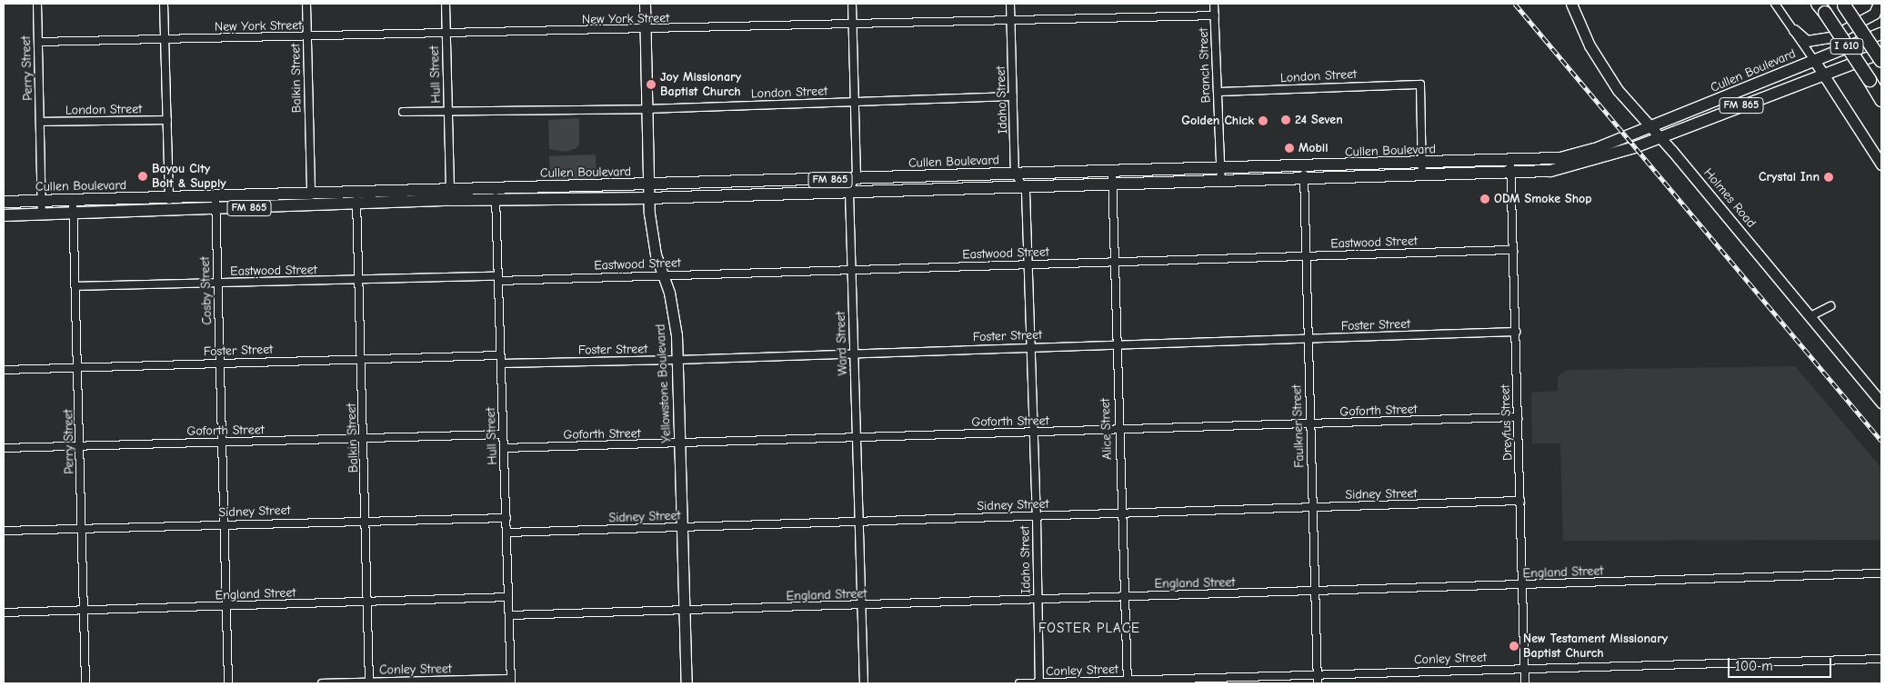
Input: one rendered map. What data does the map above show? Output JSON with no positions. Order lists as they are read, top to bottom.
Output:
{
  "streets": {
    "highway": ["I 610"],
    "main road": [
      "Cullen Boulevard",
      "FM 865",
      "Holmes Road",
      "Yellowstone Boulevard"
    ],
    "street": [
      "New York Street",
      "Branch Street",
      "Perry Street",
      "Hull Street",
      "London Street",
      "Balkin Street",
      "Idaho Street",
      "Eastwood Street",
      "Cosby Street",
      "Foster Street",
      "Ward Street",
      "Goforth Street",
      "Dreyfus Street",
      "Faulkner Street",
      "Alice Street",
      "Sidney Street",
      "England Street",
      "Conley Street"
    ]
  },
  "crossings": [
    ["New York Street", "Branch Street"],
    ["New York Street", "Perry Street"],
    ["New York Street", "Hull Street"],
    ["New York Street", "Balkin Street"],
    ["New York Street", "Idaho Street"],
    ["New York Street", "Ward Street"],
    ["New York Street", "Yellowstone Boulevard"],
    ["Branch Street", "Cullen Boulevard"],
    ["Branch Street", "London Street"],
    ["Perry Street", "Cullen Boulevard"],
    ["Perry Street", "London Street"],
    ["Perry Street", "Eastwood Street"],
    ["Perry Street", "Foster Street"],
    ["Perry Street", "Goforth Street"],
    ["Perry Street", "Sidney Street"],
    ["Perry Street", "England Street"],
    ["Cullen Boulevard", "Hull Street"],
    ["Cullen Boulevard", "London Street"],
    ["Cullen Boulevard", "Balkin Street"],
    ["Cullen Boulevard", "Idaho Street"],
    ["Cullen Boulevard", "Holmes Road"],
    ["Cullen Boulevard", "Cosby Street"],
    ["Cullen Boulevard", "Ward Street"],
    ["Cullen Boulevard", "Yellowstone Boulevard"],
    ["Cullen Boulevard", "Dreyfus Street"],
    ["Cullen Boulevard", "Faulkner Street"],
    ["Cullen Boulevard", "Alice Street"],
    ["Hull Street", "London Street"],
    ["Hull Street", "Eastwood Street"],
    ["Hull Street", "Foster Street"],
    ["Hull Street", "Goforth Street"],
    ["Hull Street", "Sidney Street"],
    ["Hull Street", "England Street"],
    ["Hull Street", "Conley Street"],
    ["London Street", "Idaho Street"],
    ["London Street", "Ward Street"],
    ["London Street", "Yellowstone Boulevard"],
    ["Balkin Street", "Eastwood Street"],
    ["Balkin Street", "Foster Street"],
    ["Balkin Street", "Goforth Street"],
    ["Balkin Street", "Sidney Street"],
    ["Balkin Street", "England Street"],
    ["Balkin Street", "Conley Street"],
    ["Idaho Street", "Eastwood Street"],
    ["Idaho Street", "Foster Street"],
    ["Idaho Street", "Goforth Street"],
    ["Idaho Street", "Sidney Street"],
    ["Idaho Street", "England Street"],
    ["Idaho Street", "Conley Street"],
    ["Eastwood Street", "Cosby Street"],
    ["Eastwood Street", "Ward Street"],
    ["Eastwood Street", "Yellowstone Boulevard"],
    ["Eastwood Street", "Dreyfus Street"],
    ["Eastwood Street", "Faulkner Street"],
    ["Eastwood Street", "Alice Street"],
    ["Cosby Street", "Foster Street"],
    ["Cosby Street", "Goforth Street"],
    ["Cosby Street", "Sidney Street"],
    ["Cosby Street", "England Street"],
    ["Foster Street", "Ward Street"],
    ["Foster Street", "Yellowstone Boulevard"],
    ["Foster Street", "Dreyfus Street"],
    ["Foster Street", "Faulkner Street"],
    ["Foster Street", "Alice Street"],
    ["Ward Street", "Goforth Street"],
    ["Ward Street", "Sidney Street"],
    ["Ward Street", "England Street"],
    ["Yellowstone Boulevard", "Goforth Street"],
    ["Yellowstone Boulevard", "Sidney Street"],
    ["Yellowstone Boulevard", "England Street"],
    ["Goforth Street", "Dreyfus Street"],
    ["Goforth Street", "Faulkner Street"],
    ["Goforth Street", "Alice Street"],
    ["Dreyfus Street", "Sidney Street"],
    ["Dreyfus Street", "England Street"],
    ["Dreyfus Street", "Conley Street"],
    ["Faulkner Street", "Sidney Street"],
    ["Faulkner Street", "England Street"],
    ["Faulkner Street", "Conley Street"],
    ["Alice Street", "Sidney Street"],
    ["Alice Street", "England Street"],
    ["Alice Street", "Conley Street"]
  ],
  "districts": ["FOSTER PLACE"],
  "places": [
    "Joy Missionary Baptist Church",
    "24 Seven",
    "Golden Chick",
    "Mobil",
    "Bayou City Bolt & Supply",
    "Crystal Inn",
    "ODM Smoke Shop",
    "New Testament Missionary Baptist Church"
  ],
  "scale_bar": "100 m"
}
